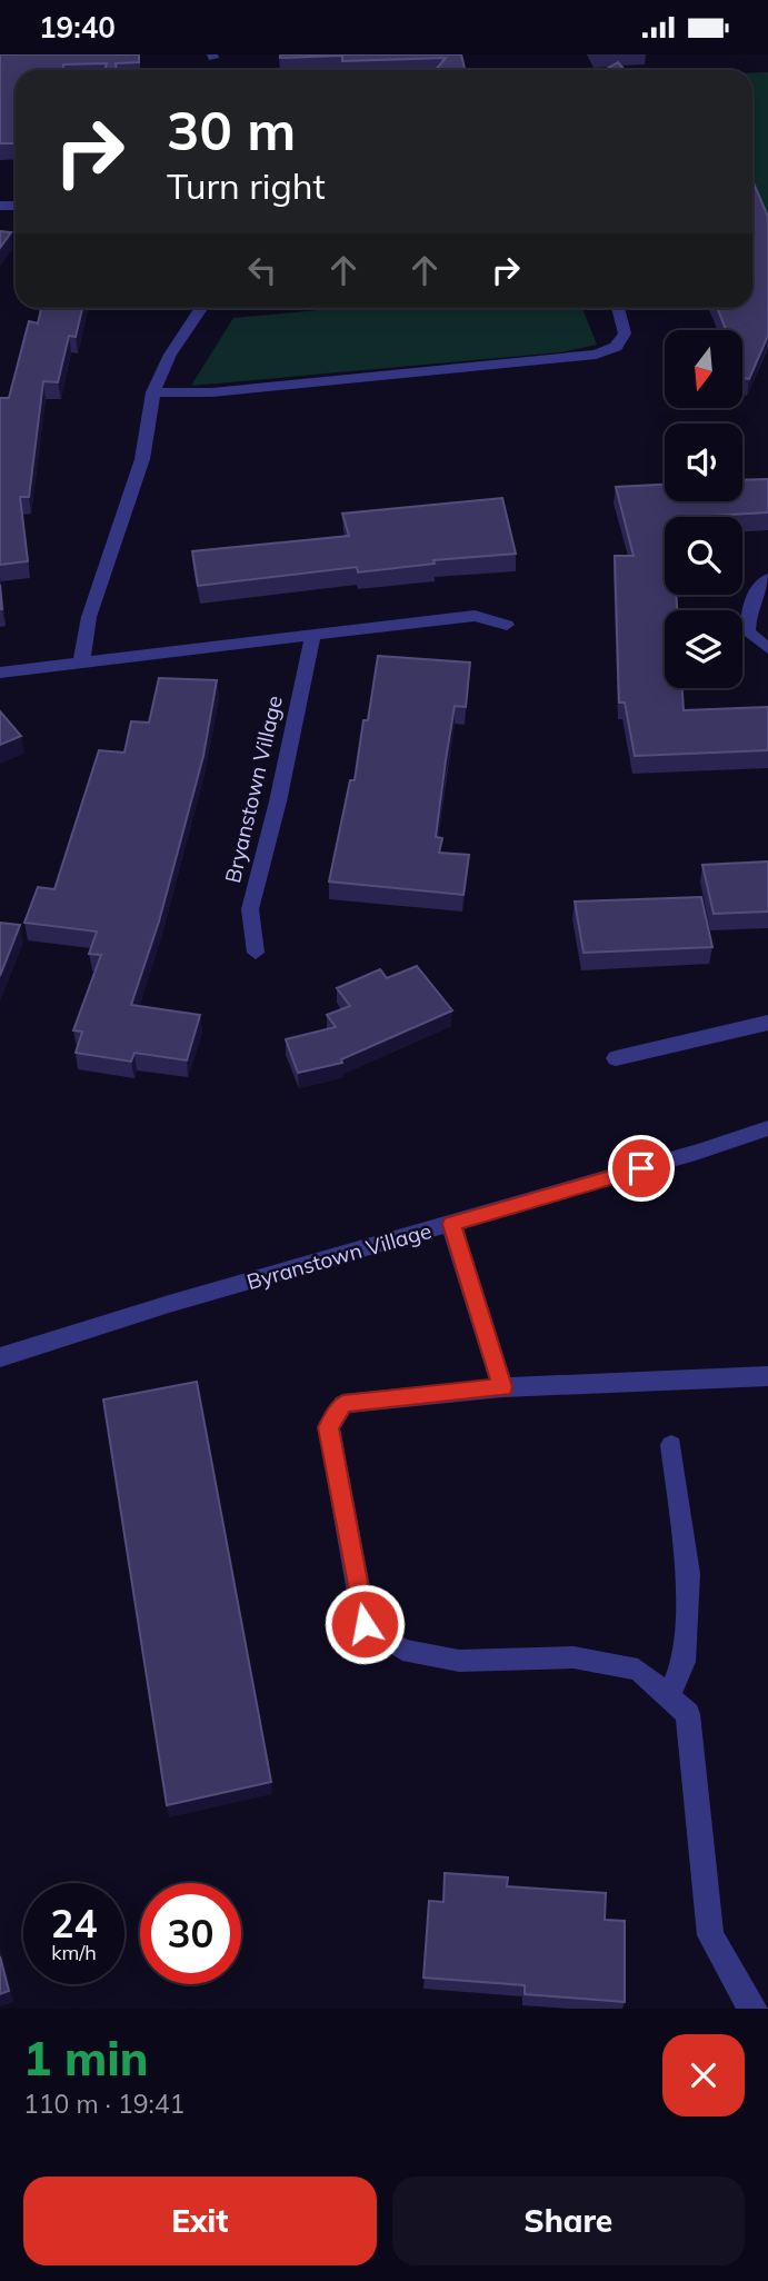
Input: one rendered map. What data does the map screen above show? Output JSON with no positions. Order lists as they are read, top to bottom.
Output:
{
  "streets": {
    "street": ["Bryanstown Village", "Byranstown Village"]
  },
  "north": "bottom",
  "page": {
    "status": "19:40",
    "turn": ["30 m", "Turn right"],
    "speed": "24 km/h",
    "limit": "30",
    "heading": ["1 min", "110 m · 19:41"],
    "buttons": ["Exit", "Share"]
  }
}
